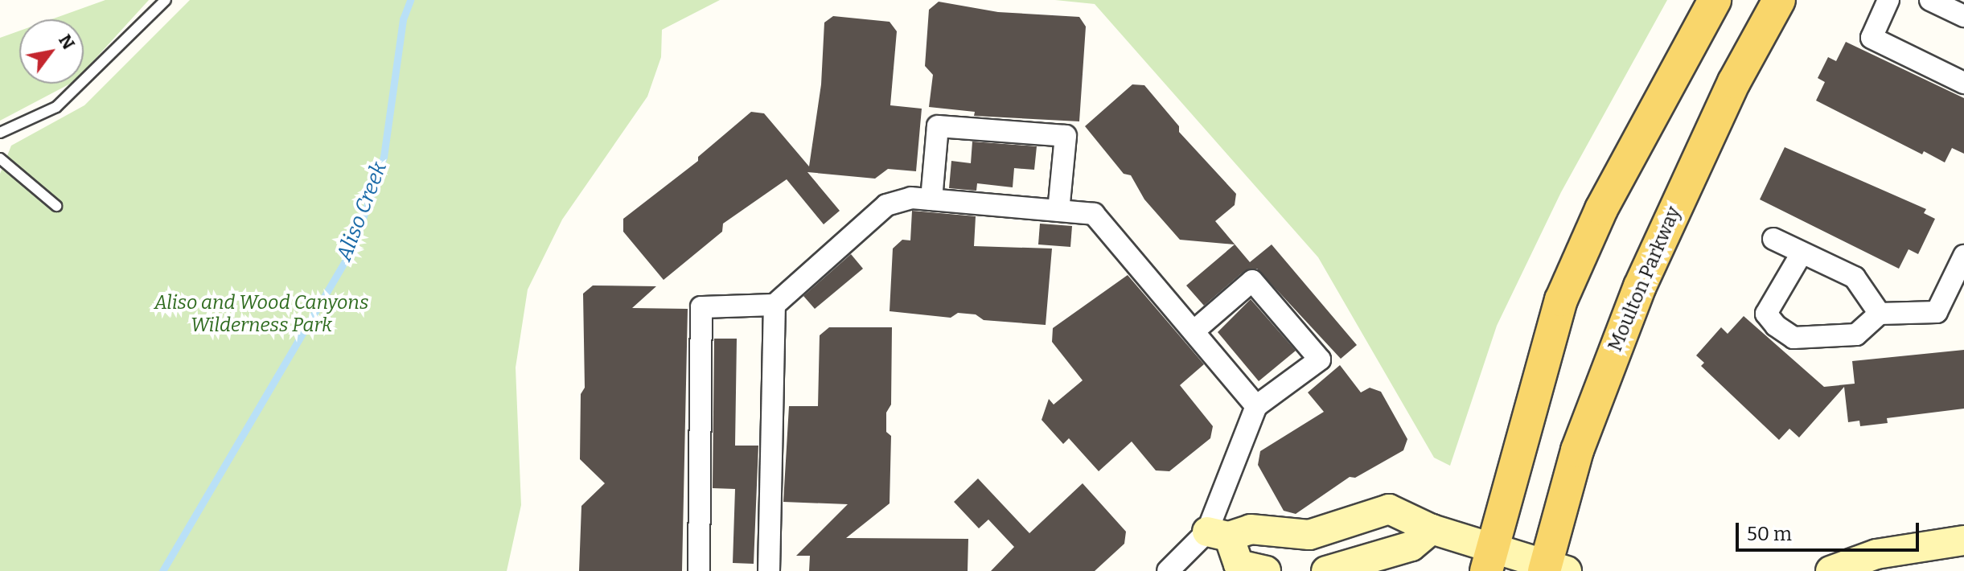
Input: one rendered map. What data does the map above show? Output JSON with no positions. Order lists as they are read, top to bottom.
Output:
{
  "streets": {
    "main road": ["Moulton Parkway"]
  },
  "water": ["Aliso Creek"],
  "parks": ["Aliso and Wood Canyons Wilderness Park"],
  "scale_bar": "50 m",
  "north": "top right"
}
